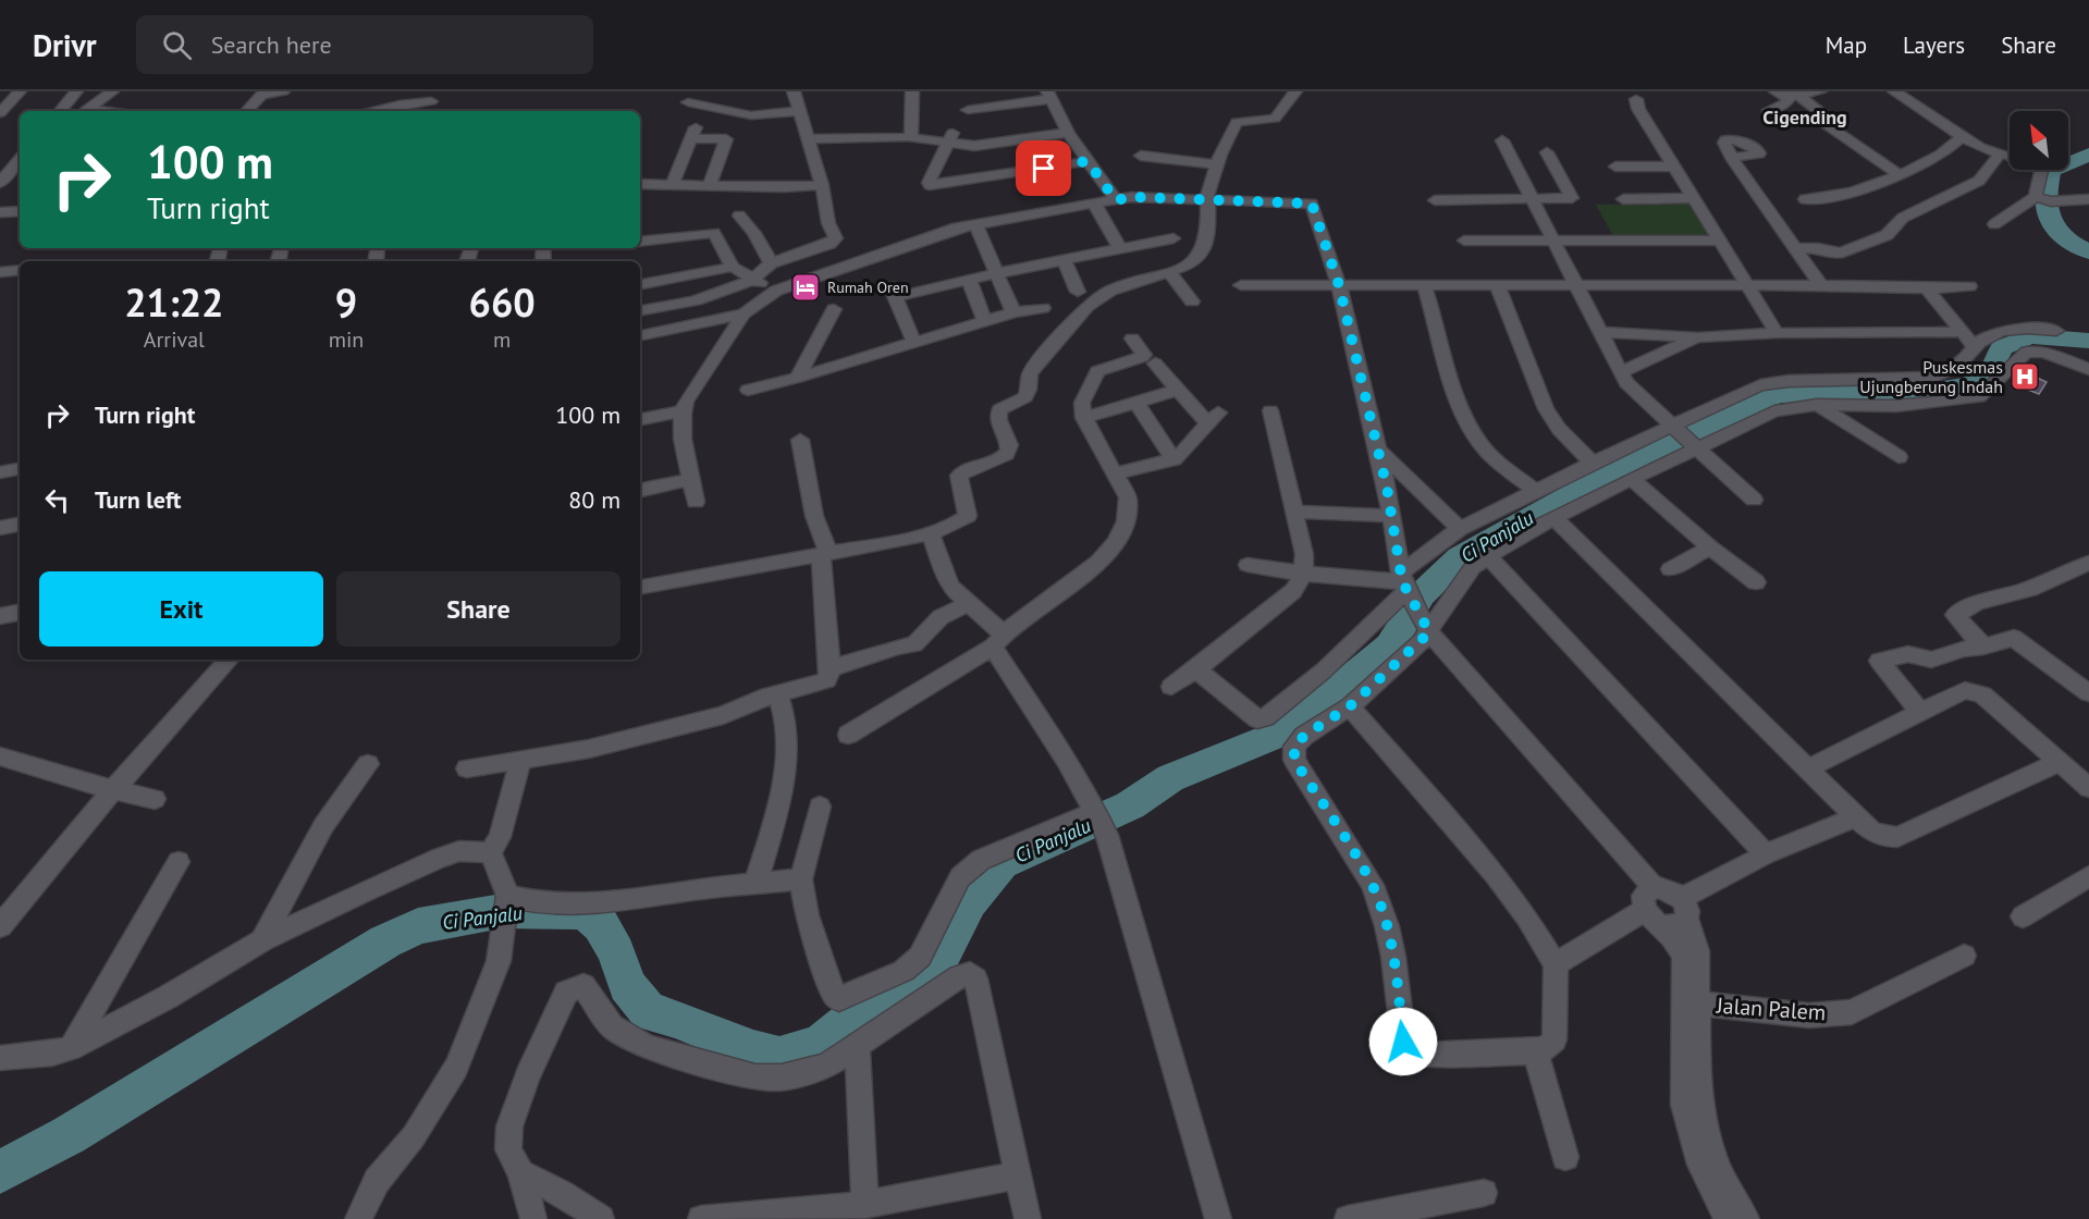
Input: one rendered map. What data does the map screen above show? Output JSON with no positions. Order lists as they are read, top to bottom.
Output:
{
  "streets": {
    "street": ["Jalan Palem"]
  },
  "districts": ["Cigending"],
  "water": ["Ci Panjalu"],
  "places": {
    "hotel": ["Rumah Oren"],
    "hospital": ["Puskesmas Ujungberung Indah"]
  },
  "north": "top left",
  "page": {
    "header": "Drivr",
    "search": "Search here",
    "nav": ["Map", "Layers", "Share"],
    "turn": ["100 m", "Turn right"],
    "eta": [
      "21:22",
      "Arrival",
      "9",
      "min",
      "660",
      "m"
    ],
    "list": [
      {
        "name": "Turn right",
        "value": "100 m"
      },
      {
        "name": "Turn left",
        "value": "80 m"
      }
    ],
    "buttons": ["Exit", "Share"]
  }
}
